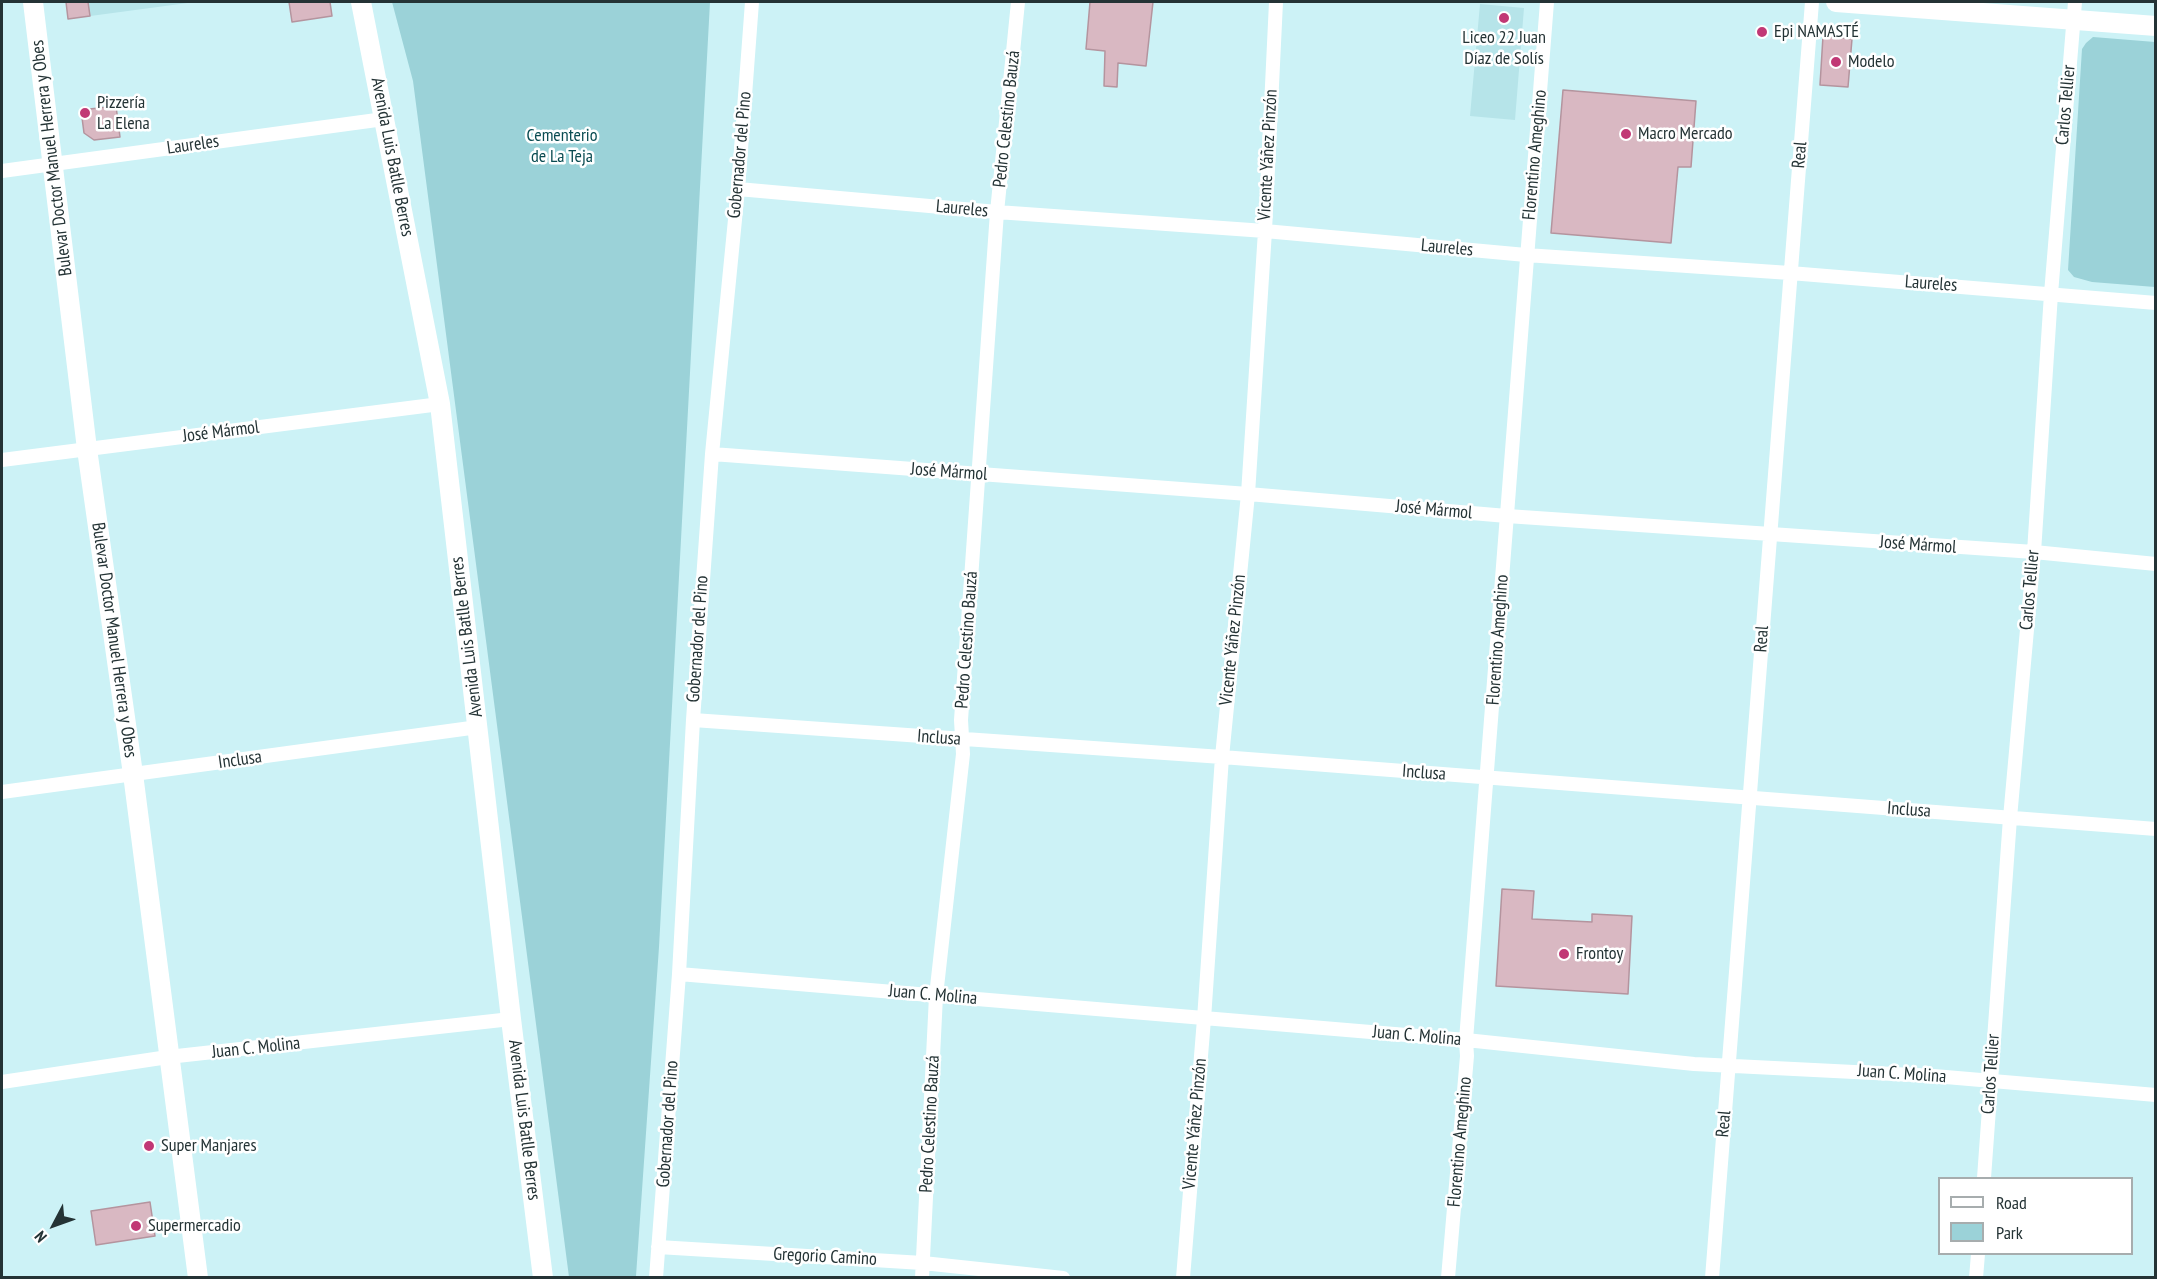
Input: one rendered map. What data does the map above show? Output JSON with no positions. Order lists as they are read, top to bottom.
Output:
{
  "streets": {
    "main road": ["Avenida Luis Batlle Berres", "Bulevar Doctor Manuel Herrera y Obes"],
    "street": [
      "Carlos Tellier",
      "Pedro Celestino Bauzá",
      "Laureles",
      "Gobernador del Pino",
      "Vicente Yáñez Pinzón",
      "Florentino Ameghino",
      "Real",
      "José Mármol",
      "Inclusa",
      "Juan C. Molina",
      "Gregorio Camino"
    ]
  },
  "crossings": [
    ["Carlos Tellier", "Laureles"],
    ["Carlos Tellier", "José Mármol"],
    ["Carlos Tellier", "Inclusa"],
    ["Carlos Tellier", "Juan C. Molina"],
    ["Pedro Celestino Bauzá", "Laureles"],
    ["Pedro Celestino Bauzá", "José Mármol"],
    ["Pedro Celestino Bauzá", "Inclusa"],
    ["Pedro Celestino Bauzá", "Juan C. Molina"],
    ["Pedro Celestino Bauzá", "Gregorio Camino"],
    ["Laureles", "Gobernador del Pino"],
    ["Laureles", "Vicente Yáñez Pinzón"],
    ["Laureles", "Florentino Ameghino"],
    ["Laureles", "Real"],
    ["Laureles", "Avenida Luis Batlle Berres"],
    ["Laureles", "Bulevar Doctor Manuel Herrera y Obes"],
    ["Gobernador del Pino", "José Mármol"],
    ["Gobernador del Pino", "Inclusa"],
    ["Gobernador del Pino", "Juan C. Molina"],
    ["Gobernador del Pino", "Gregorio Camino"],
    ["Vicente Yáñez Pinzón", "José Mármol"],
    ["Vicente Yáñez Pinzón", "Inclusa"],
    ["Vicente Yáñez Pinzón", "Juan C. Molina"],
    ["Florentino Ameghino", "José Mármol"],
    ["Florentino Ameghino", "Inclusa"],
    ["Florentino Ameghino", "Juan C. Molina"],
    ["Real", "José Mármol"],
    ["Real", "Inclusa"],
    ["Real", "Juan C. Molina"],
    ["Avenida Luis Batlle Berres", "José Mármol"],
    ["Avenida Luis Batlle Berres", "Inclusa"],
    ["Avenida Luis Batlle Berres", "Juan C. Molina"],
    ["Bulevar Doctor Manuel Herrera y Obes", "José Mármol"],
    ["Bulevar Doctor Manuel Herrera y Obes", "Inclusa"],
    ["Bulevar Doctor Manuel Herrera y Obes", "Juan C. Molina"]
  ],
  "parks": ["Cementerio de La Teja"],
  "places": [
    "Liceo 22 Juan Díaz de Solís",
    "Epi NAMASTÉ",
    "Modelo",
    "Pizzería La Elena",
    "Macro Mercado",
    "Frontoy",
    "Super Manjares",
    "Supermercadio"
  ],
  "legend": ["Road", "Park"],
  "north": "bottom left"
}
